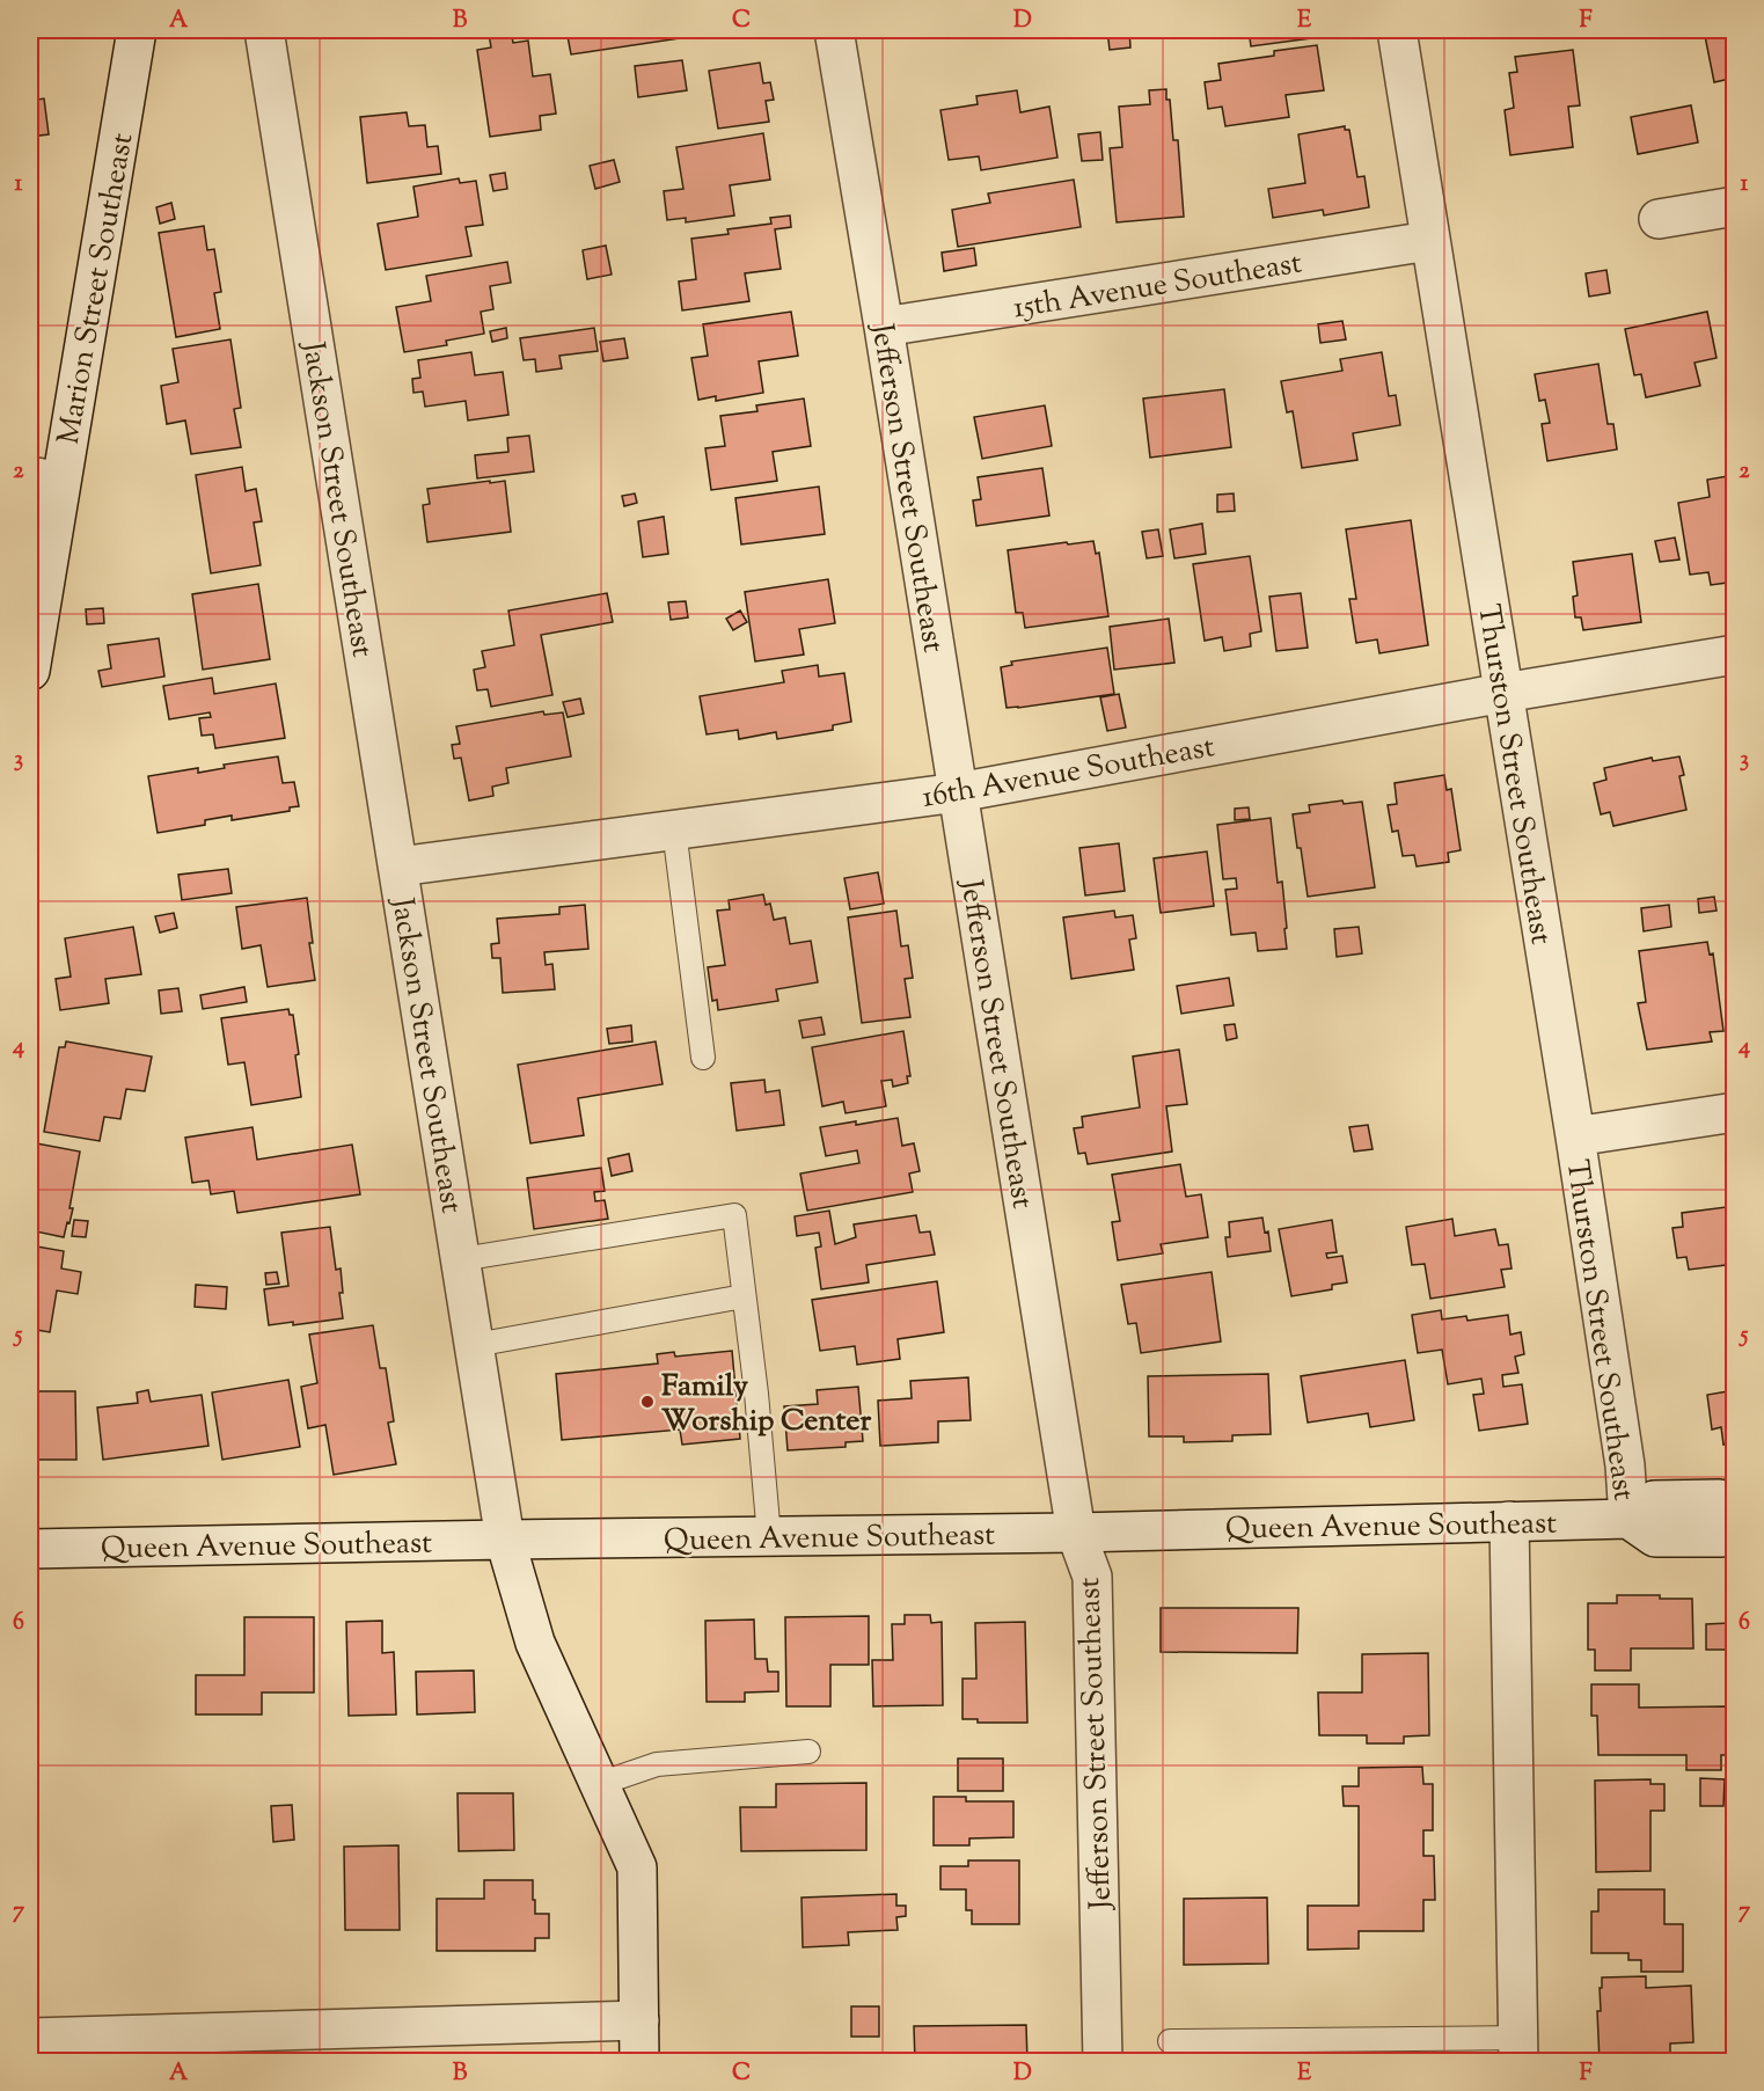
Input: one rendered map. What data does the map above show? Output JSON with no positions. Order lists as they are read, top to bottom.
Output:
{
  "streets": {
    "street": [
      "15th Avenue Southeast",
      "Marion Street Southeast",
      "Jefferson Street Southeast",
      "Jackson Street Southeast",
      "16th Avenue Southeast",
      "Thurston Street Southeast",
      "Queen Avenue Southeast"
    ]
  },
  "crossings": [
    ["15th Avenue Southeast", "Jefferson Street Southeast"],
    ["15th Avenue Southeast", "Thurston Street Southeast"],
    ["Jefferson Street Southeast", "16th Avenue Southeast"],
    ["Jefferson Street Southeast", "Queen Avenue Southeast"],
    ["Jackson Street Southeast", "16th Avenue Southeast"],
    ["Jackson Street Southeast", "Queen Avenue Southeast"],
    ["16th Avenue Southeast", "Thurston Street Southeast"],
    ["Thurston Street Southeast", "Queen Avenue Southeast"]
  ],
  "places": ["Family Worship Center"],
  "grid": {
    "columns": [
      "A",
      "B",
      "C",
      "D",
      "E",
      "F"
    ],
    "rows": [
      "1",
      "2",
      "3",
      "4",
      "5",
      "6",
      "7"
    ]
  }
}
